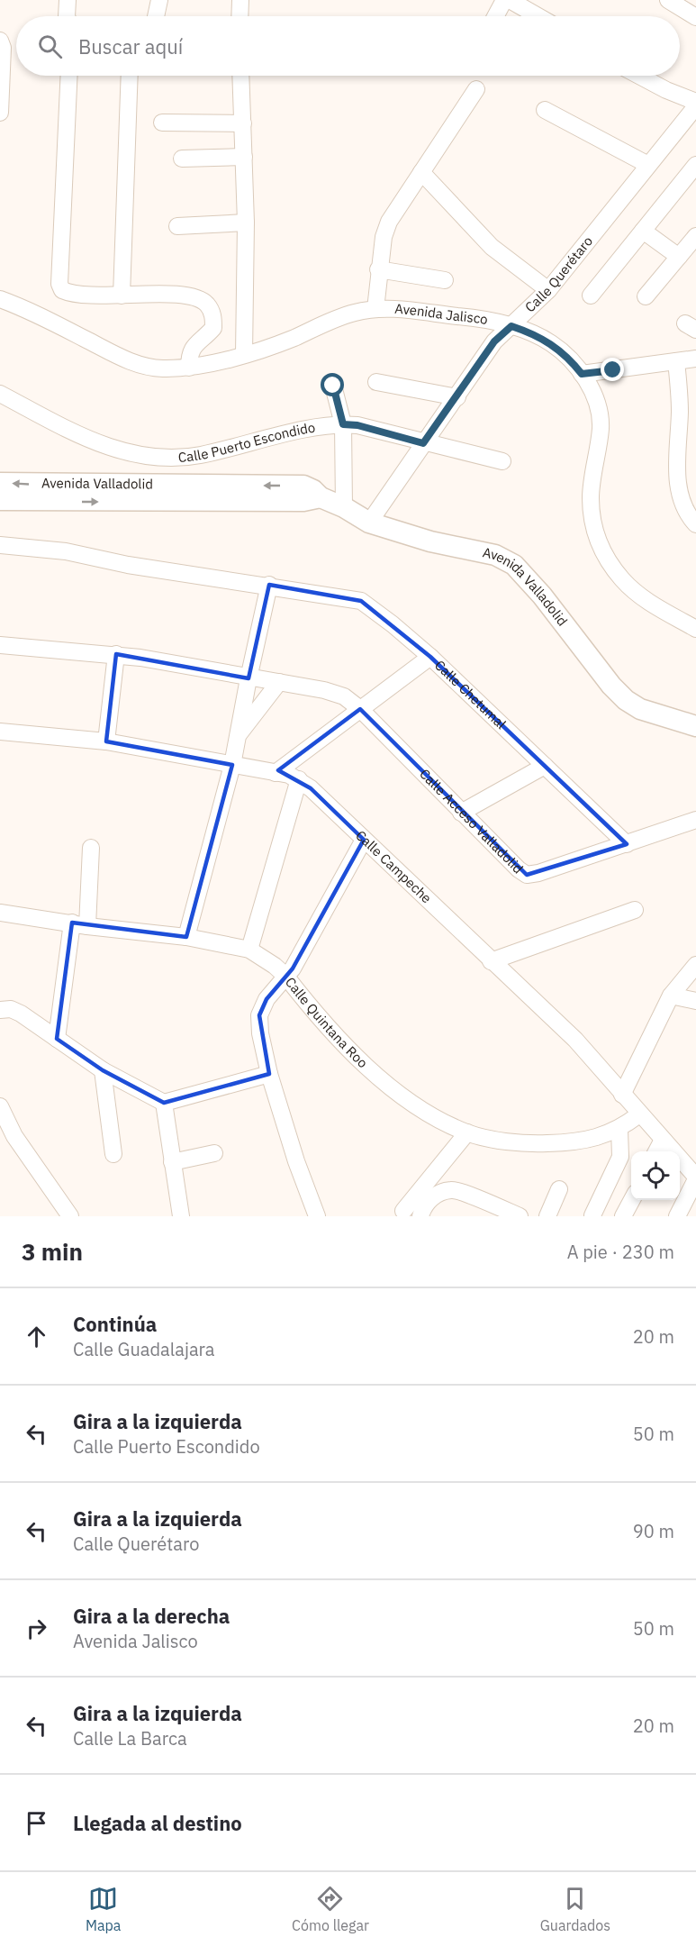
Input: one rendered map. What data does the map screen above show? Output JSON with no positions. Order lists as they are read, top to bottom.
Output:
{
  "streets": {
    "main road": ["Avenida Valladolid"],
    "street": [
      "Calle Querétaro",
      "Avenida Jalisco",
      "Calle Puerto Escondido",
      "Calle Chetumal",
      "Calle Acceso Valladolid",
      "Calle Campeche",
      "Calle Quintana Roo"
    ]
  },
  "crossings": [
    ["Calle Querétaro", "Avenida Jalisco"],
    ["Calle Querétaro", "Calle Puerto Escondido"],
    ["Calle Querétaro", "Avenida Valladolid"],
    ["Calle Chetumal", "Calle Acceso Valladolid"],
    ["Calle Chetumal", "Calle Campeche"],
    ["Calle Campeche", "Calle Quintana Roo"]
  ],
  "page": {
    "search": "Buscar aquí",
    "heading": ["3 min", "A pie · 230 m"],
    "list": [
      ["Continúa", "Calle Guadalajara", "20 m"],
      ["Gira a la izquierda", "Calle Puerto Escondido", "50 m"],
      ["Gira a la izquierda", "Calle Querétaro", "90 m"],
      ["Gira a la derecha", "Avenida Jalisco", "50 m"],
      ["Gira a la izquierda", "Calle La Barca", "20 m"],
      "Llegada al destino"
    ],
    "nav": ["Mapa", "Cómo llegar", "Guardados"]
  }
}
